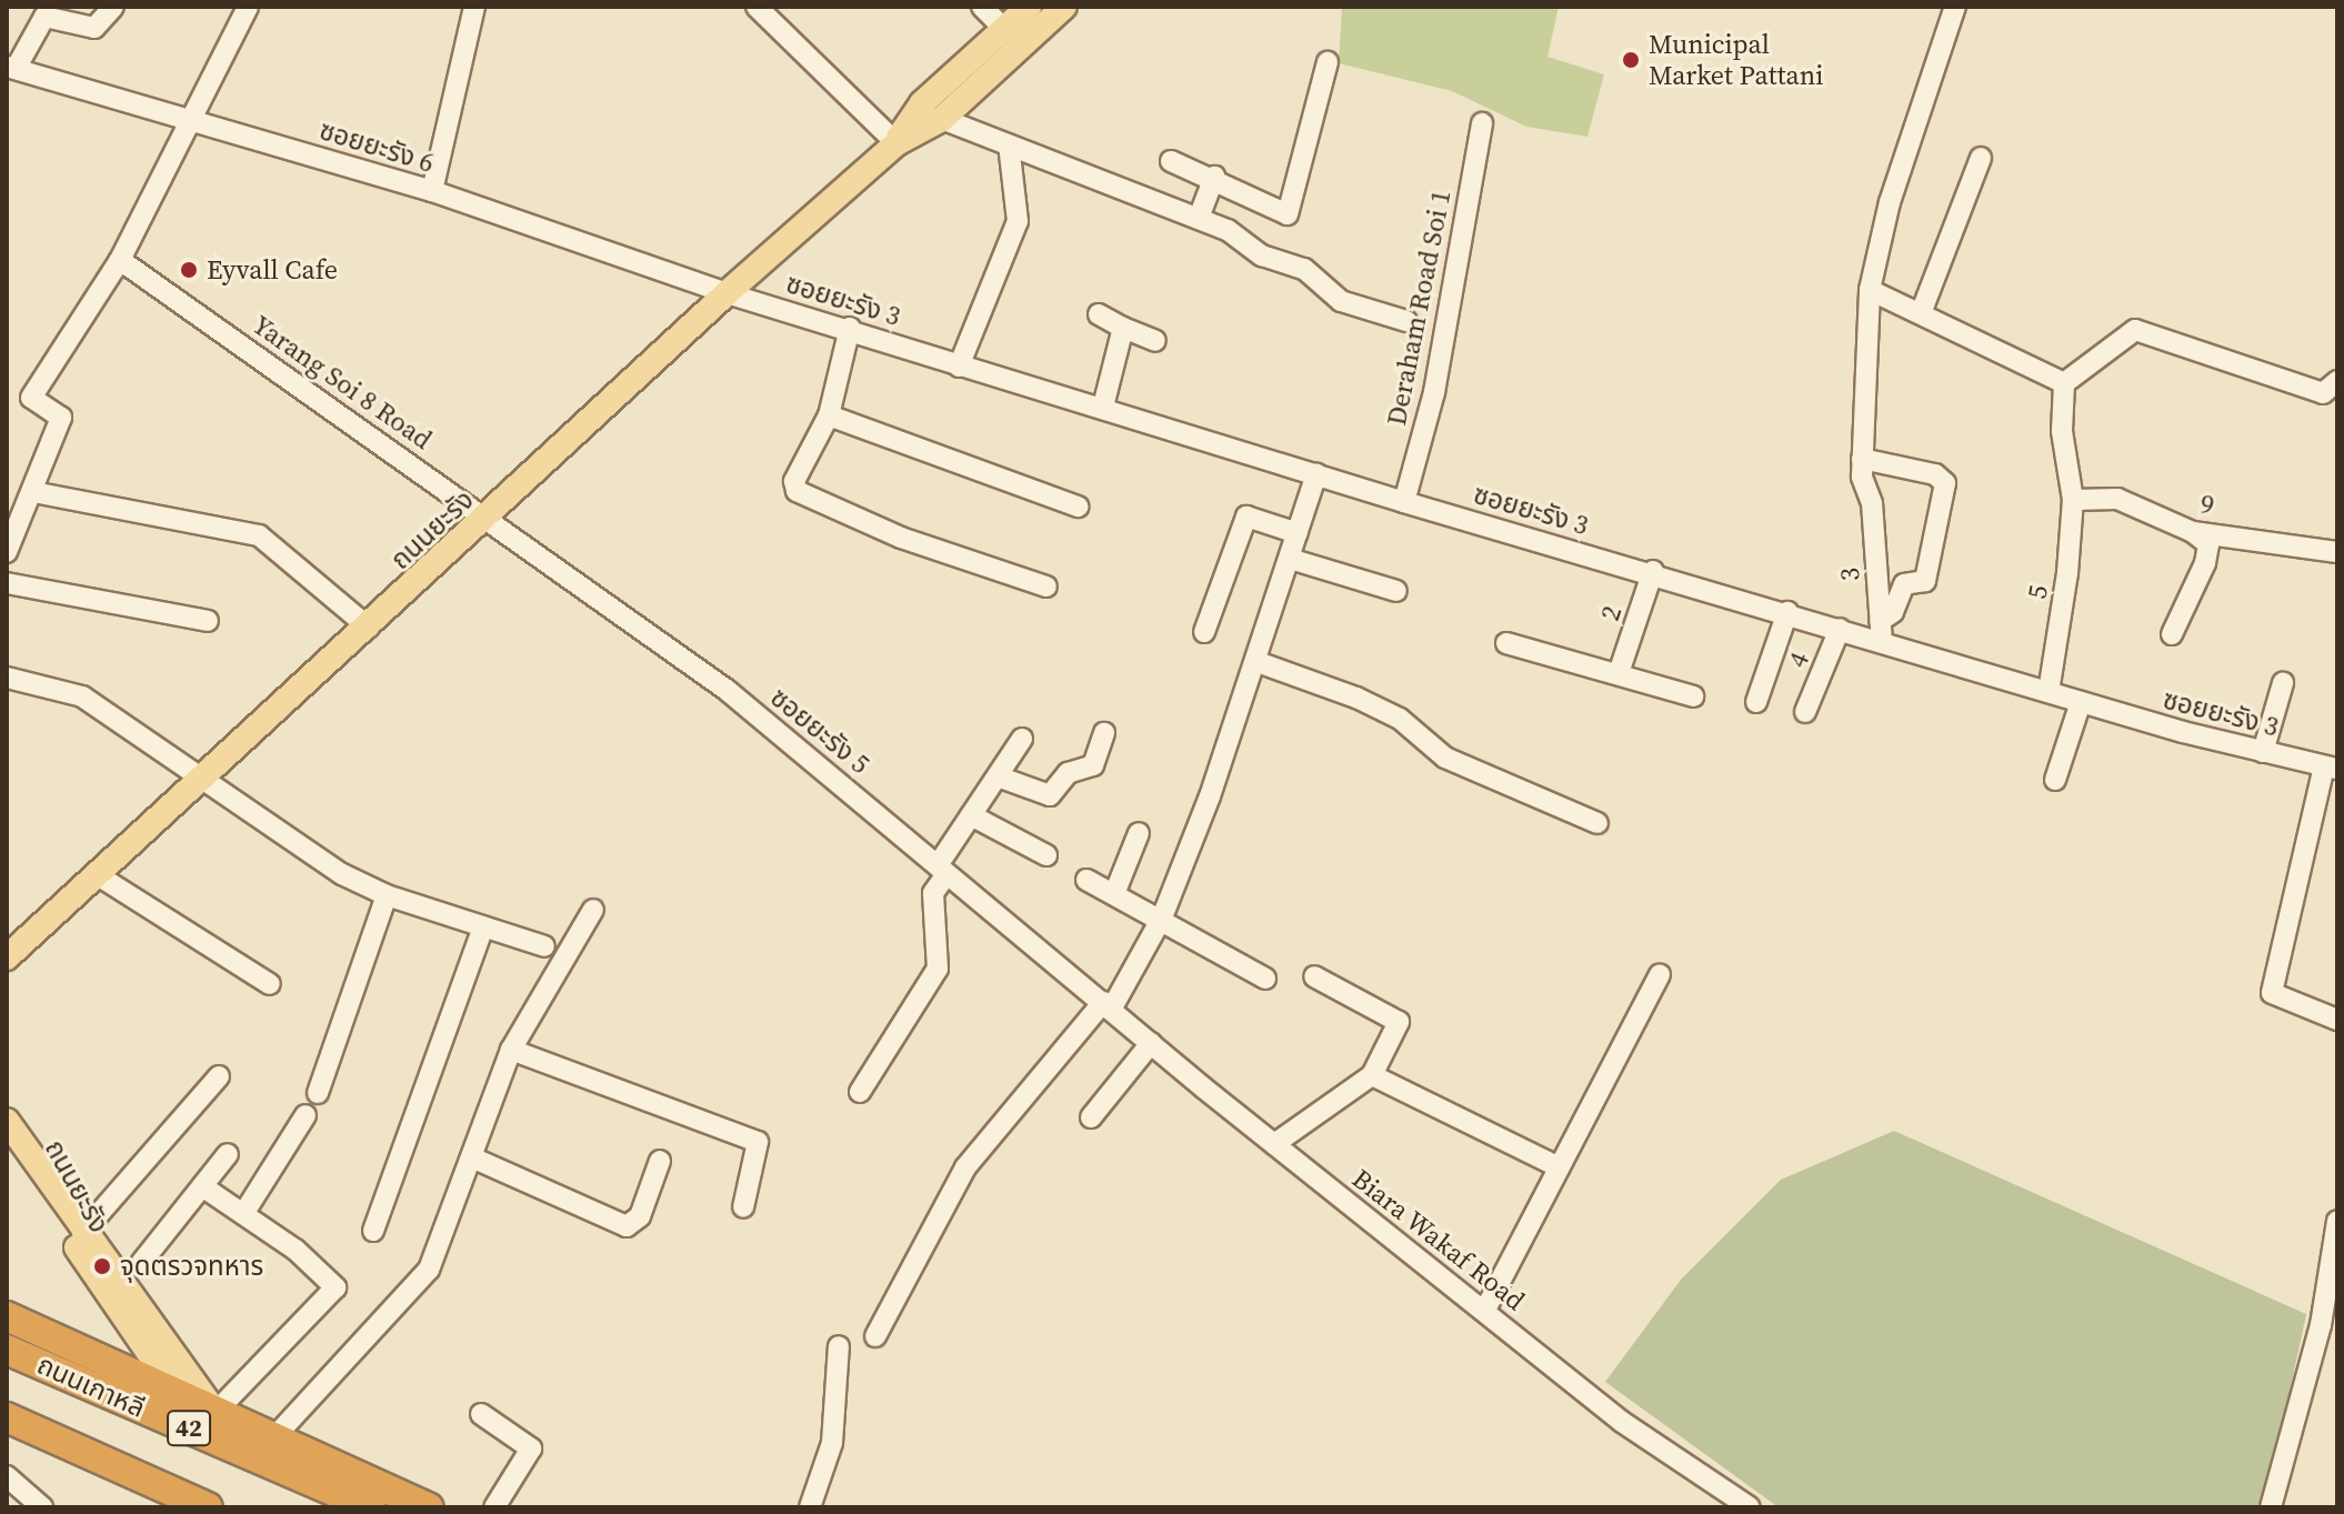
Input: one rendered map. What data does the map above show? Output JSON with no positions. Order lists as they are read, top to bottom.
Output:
{
  "streets": {
    "highway": ["ถนนเกาหลี", "42"],
    "main road": ["ถนนยะรัง"],
    "street": [
      "ซอยยะรัง 6",
      "ซอยยะรัง 3",
      "Deraham Road Soi 1",
      "Yarang Soi 8 Road",
      "9",
      "3",
      "5",
      "2",
      "4",
      "ซอยยะรัง 5",
      "Biara Wakaf Road"
    ]
  },
  "crossings": [
    ["ซอยยะรัง 6", "ซอยยะรัง 3"],
    ["ซอยยะรัง 6", "ถนนยะรัง"],
    ["ซอยยะรัง 3", "Deraham Road Soi 1"],
    ["ซอยยะรัง 3", "ถนนยะรัง"],
    ["ซอยยะรัง 3", "3"],
    ["ซอยยะรัง 3", "5"],
    ["ซอยยะรัง 3", "2"],
    ["ซอยยะรัง 3", "4"],
    ["Yarang Soi 8 Road", "ถนนยะรัง"],
    ["Yarang Soi 8 Road", "ซอยยะรัง 5"],
    ["9", "5"],
    ["ถนนยะรัง", "ซอยยะรัง 5"],
    ["ซอยยะรัง 5", "Biara Wakaf Road"]
  ],
  "places": ["Municipal Market Pattani", "Eyvall Cafe", "จุดตรวจทหาร"]
}
